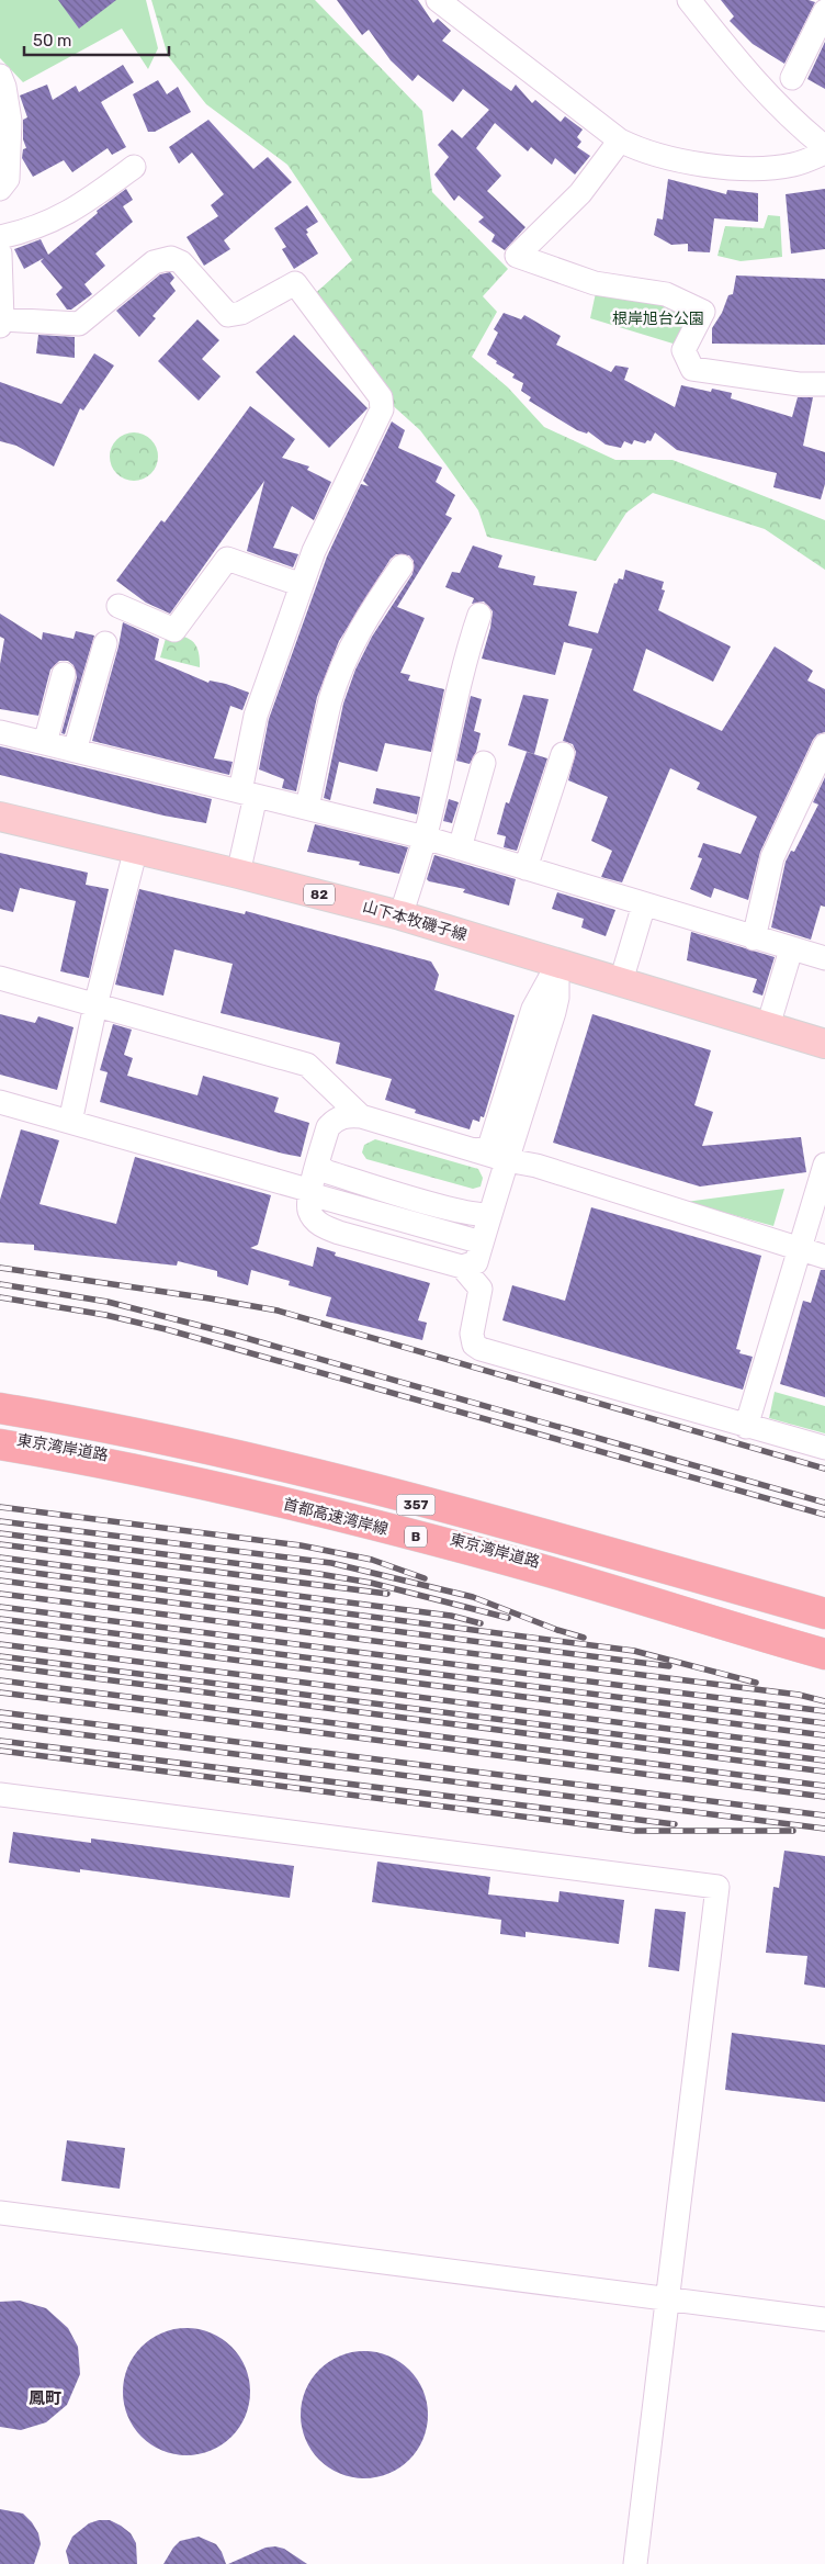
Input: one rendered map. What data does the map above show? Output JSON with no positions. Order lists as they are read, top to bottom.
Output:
{
  "streets": {
    "highway": [
      "東京湾岸道路",
      "357",
      "首都高速湾岸線",
      "B"
    ],
    "main road": ["82", "山下本牧磯子線"]
  },
  "districts": ["鳳町"],
  "parks": ["根岸旭台公園"],
  "scale_bar": "50 m"
}
